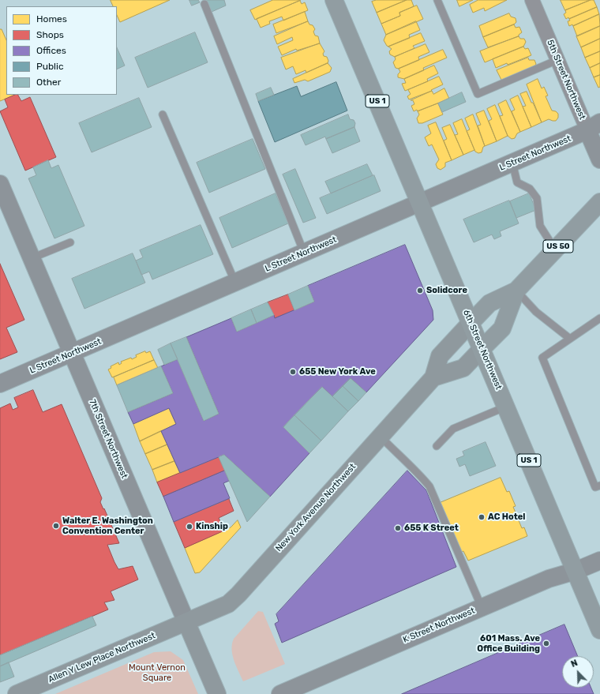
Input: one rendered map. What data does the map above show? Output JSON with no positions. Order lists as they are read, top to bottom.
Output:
{
  "streets": {
    "highway": [
      "US 1",
      "US 50",
      "6th Street Northwest",
      "New York Avenue Northwest"
    ],
    "main road": [
      "5th Street Northwest",
      "L Street Northwest",
      "7th Street Northwest",
      "K Street Northwest",
      "Allen Y Lew Place Northwest"
    ]
  },
  "crossings": [
    ["5th Street Northwest", "L Street Northwest"],
    ["L Street Northwest", "6th Street Northwest"],
    ["L Street Northwest", "7th Street Northwest"],
    ["6th Street Northwest", "New York Avenue Northwest"],
    ["6th Street Northwest", "K Street Northwest"],
    ["7th Street Northwest", "New York Avenue Northwest"],
    ["7th Street Northwest", "Allen Y Lew Place Northwest"],
    ["New York Avenue Northwest", "Allen Y Lew Place Northwest"]
  ],
  "parks": ["Mount Vernon Square"],
  "places": [
    "Solidcore",
    "655 New York Ave",
    "AC Hotel",
    "Walter E. Washington Convention Center",
    "Kinship",
    "655 K Street",
    "601 Mass. Ave Office Building"
  ],
  "legend": [
    "Homes",
    "Shops",
    "Offices",
    "Public",
    "Other"
  ],
  "north": "top left"
}
